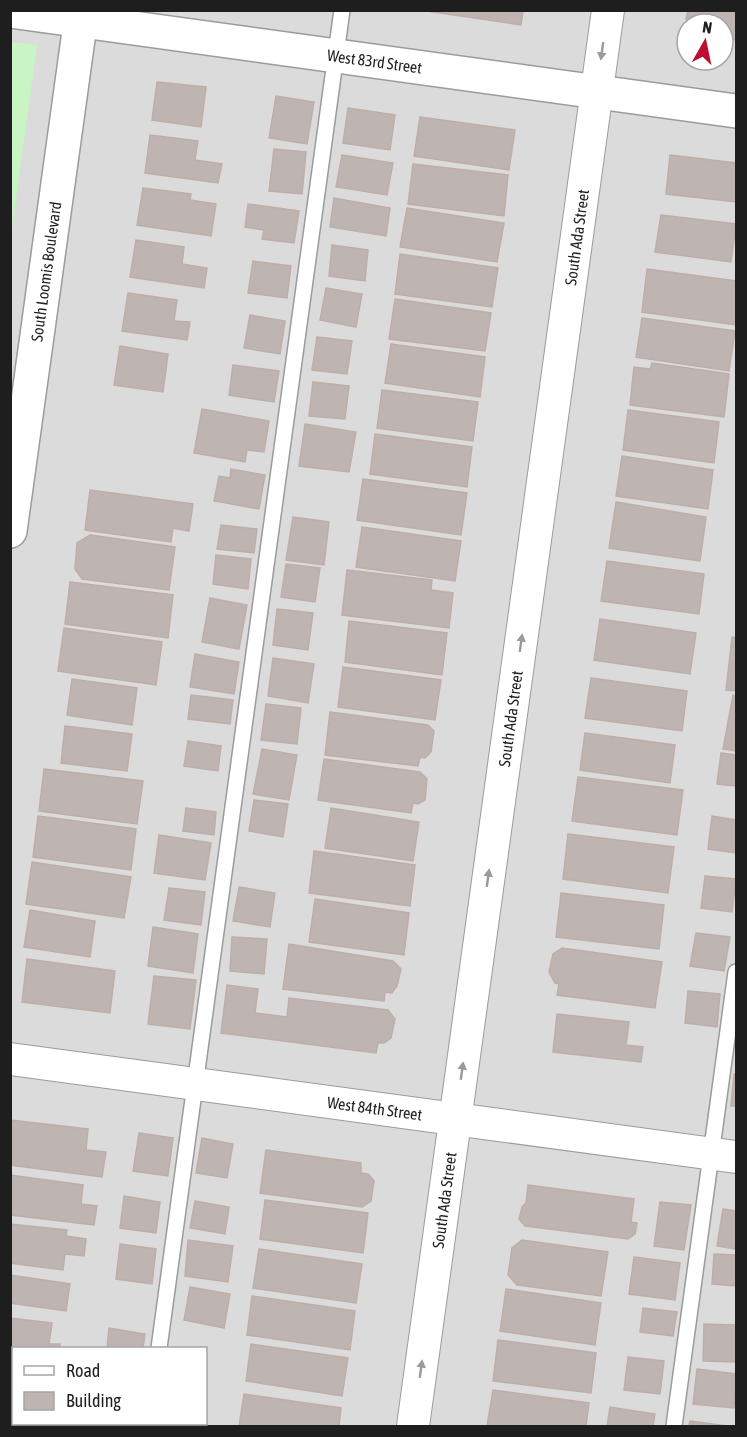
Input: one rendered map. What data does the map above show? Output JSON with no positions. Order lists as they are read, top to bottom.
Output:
{
  "streets": {
    "street": [
      "West 83rd Street",
      "South Ada Street",
      "South Loomis Boulevard",
      "West 84th Street"
    ]
  },
  "crossings": [
    ["West 83rd Street", "South Ada Street"],
    ["West 83rd Street", "South Loomis Boulevard"],
    ["South Ada Street", "West 84th Street"]
  ],
  "one_way": ["South Ada Street"],
  "legend": ["Road", "Building"],
  "north": "top"
}
